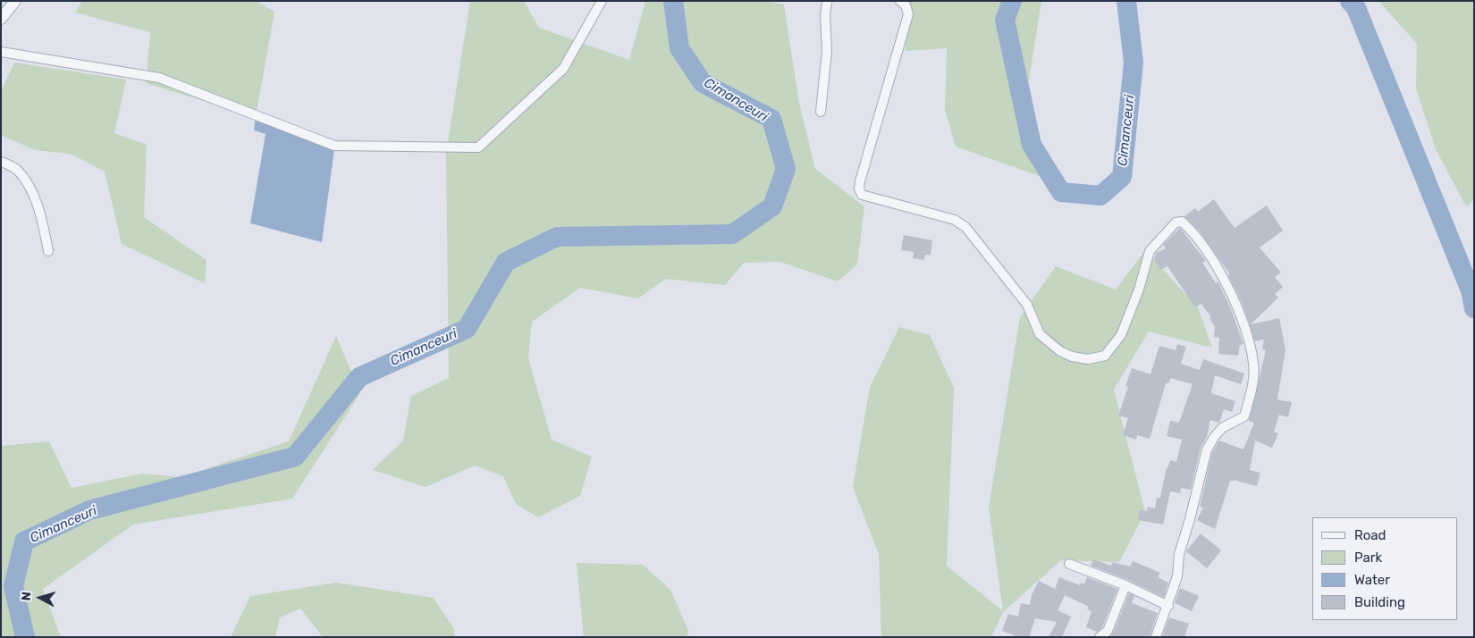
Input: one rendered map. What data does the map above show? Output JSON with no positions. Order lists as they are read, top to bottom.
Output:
{
  "water": ["Cimanceuri"],
  "legend": [
    "Road",
    "Park",
    "Water",
    "Building"
  ],
  "north": "left"
}
